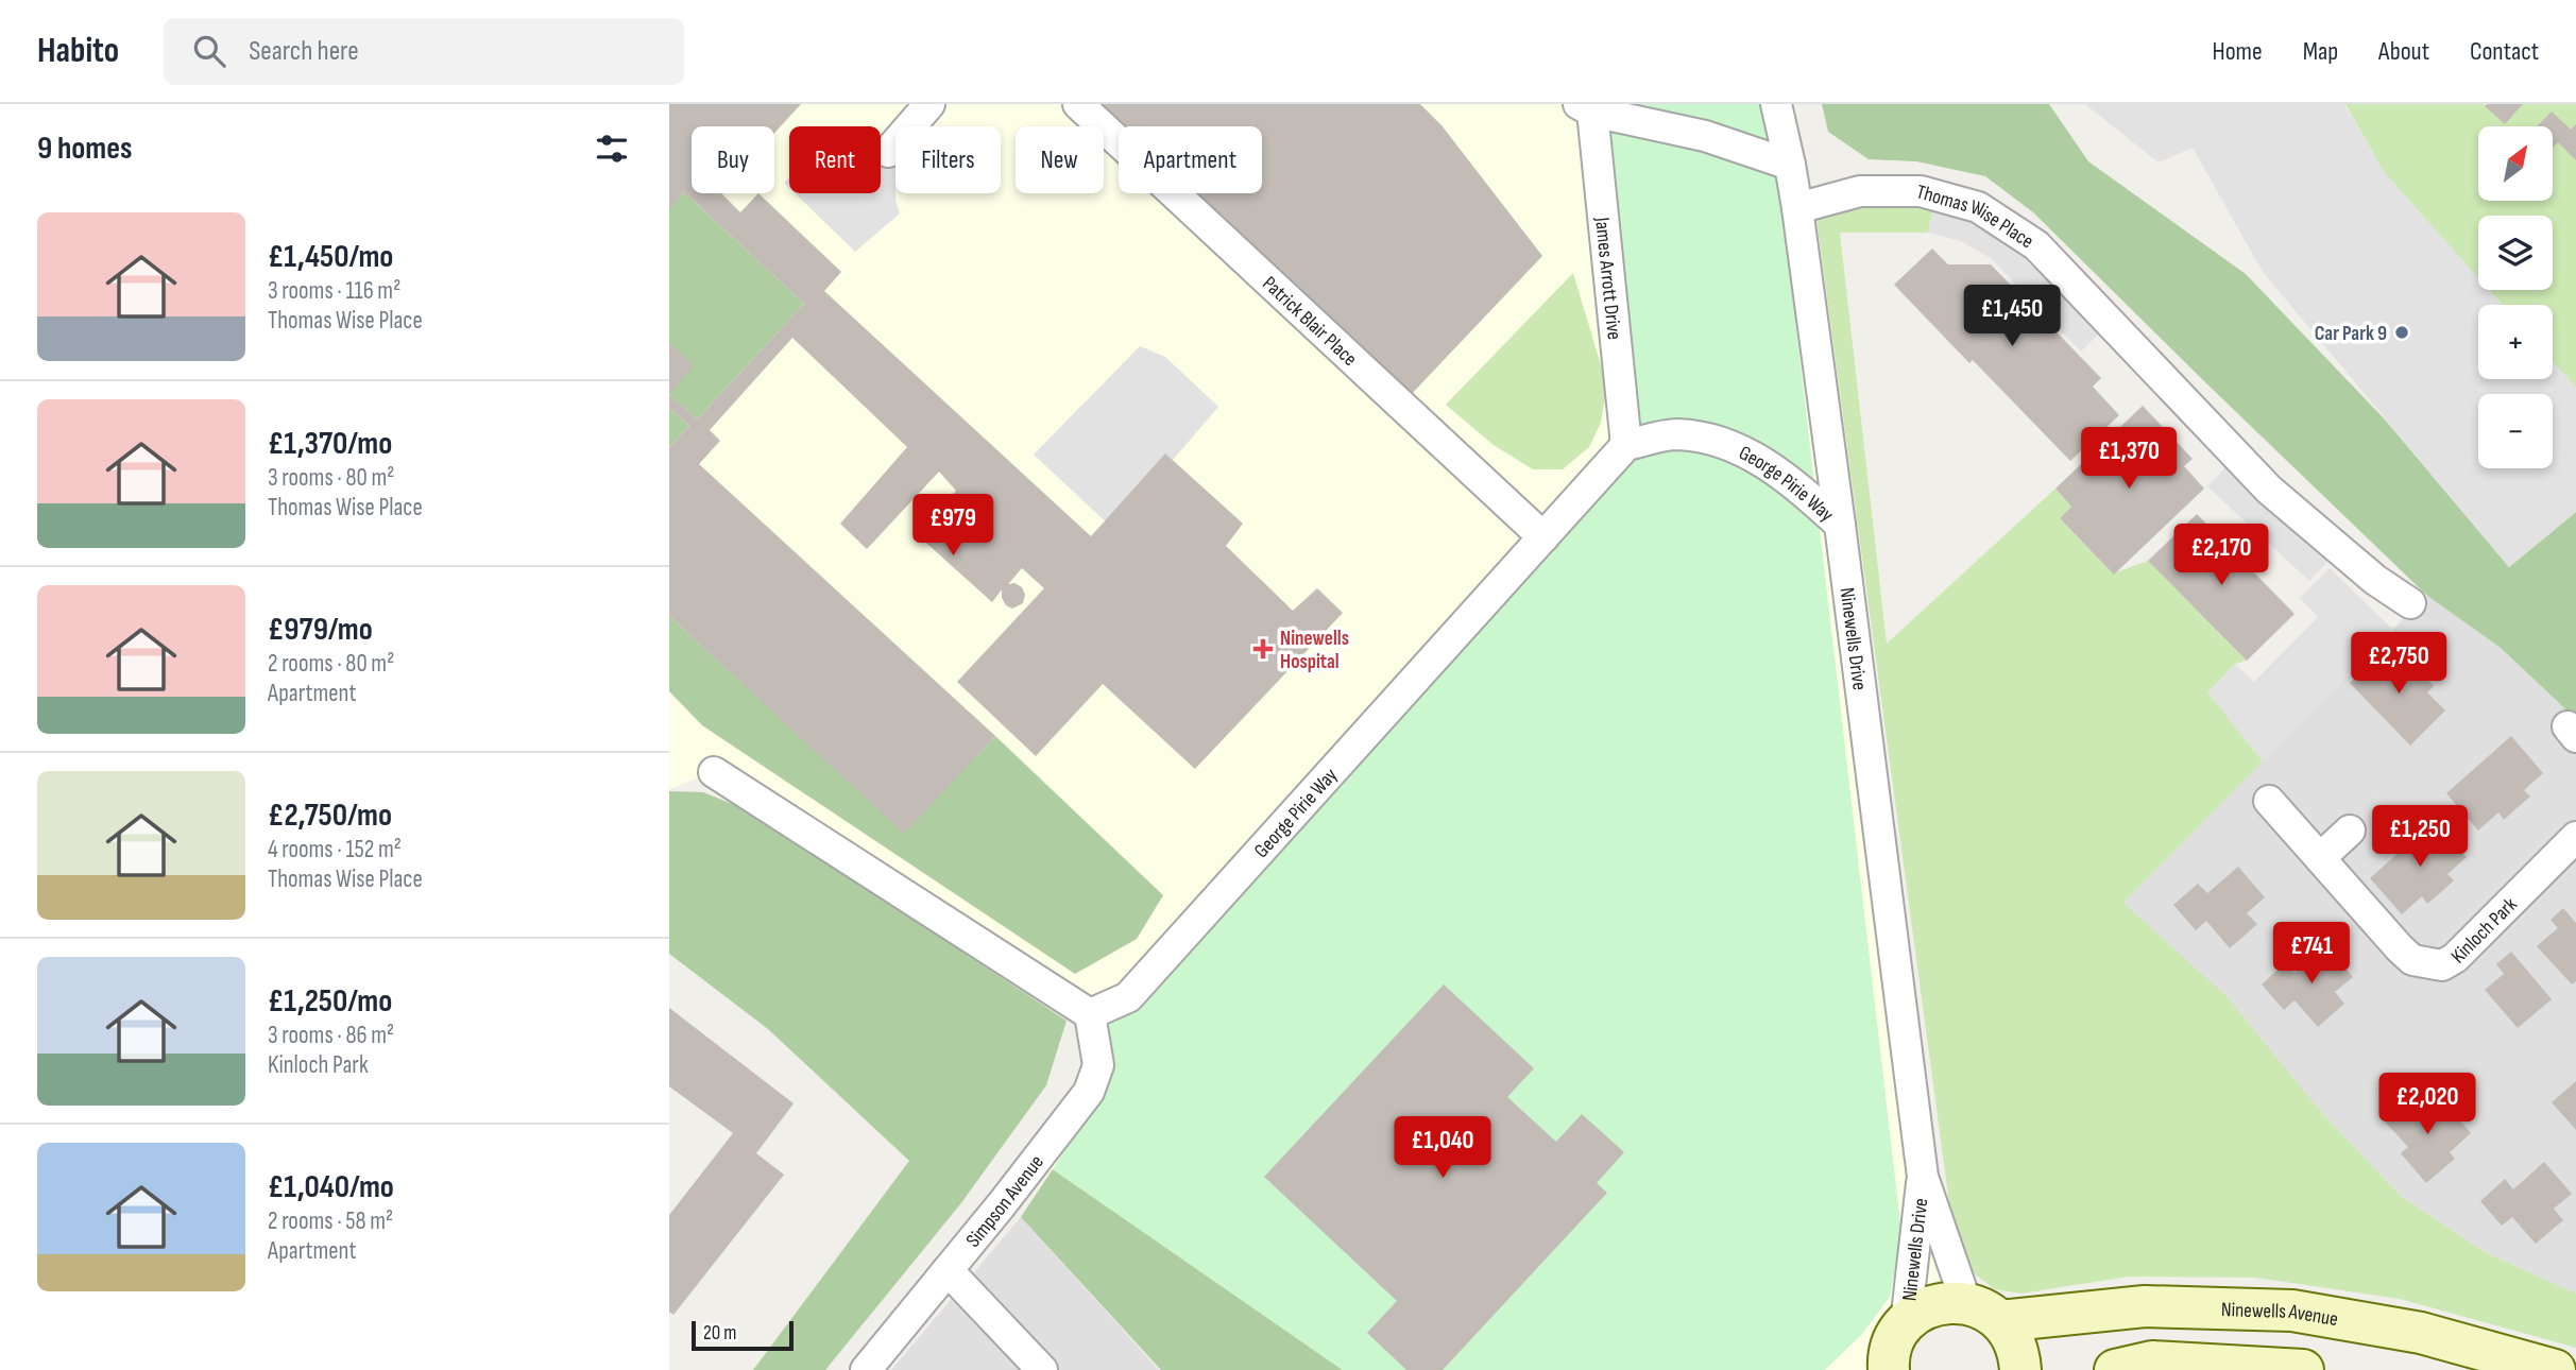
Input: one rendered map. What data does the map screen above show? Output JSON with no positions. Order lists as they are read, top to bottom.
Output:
{
  "streets": {
    "street": [
      "Thomas Wise Place",
      "James Arrott Drive",
      "Patrick Blair Place",
      "George Pirie Way",
      "Ninewells Drive",
      "Kinloch Park",
      "Simpson Avenue",
      "Ninewells Avenue"
    ]
  },
  "crossings": [
    ["Thomas Wise Place", "Ninewells Drive"],
    ["James Arrott Drive", "George Pirie Way"],
    ["James Arrott Drive", "Ninewells Drive"],
    ["Patrick Blair Place", "George Pirie Way"],
    ["George Pirie Way", "Ninewells Drive"],
    ["George Pirie Way", "Simpson Avenue"],
    ["Ninewells Drive", "Ninewells Avenue"]
  ],
  "places": {
    "other": ["Car Park 9"],
    "health": ["Ninewells Hospital"]
  },
  "scale_bar": "20 m",
  "north": "top right",
  "page": {
    "header": "Habito",
    "search": "Search here",
    "nav": [
      "Home",
      "Map",
      "About",
      "Contact"
    ],
    "heading": "9 homes",
    "map_buttons": ["+", "−"],
    "chip": [
      "Buy",
      "Rent",
      "Filters",
      "New",
      "Apartment"
    ],
    "list": [
      {
        "name": "£1,450/mo",
        "note": "3 rooms · 116 m² · Thomas Wise Place"
      },
      {
        "name": "£1,370/mo",
        "note": "3 rooms · 80 m² · Thomas Wise Place"
      },
      {
        "name": "£979/mo",
        "note": "2 rooms · 80 m² · Apartment"
      },
      {
        "name": "£2,750/mo",
        "note": "4 rooms · 152 m² · Thomas Wise Place"
      },
      {
        "name": "£1,250/mo",
        "note": "3 rooms · 86 m² · Kinloch Park"
      },
      {
        "name": "£1,040/mo",
        "note": "2 rooms · 58 m² · Apartment"
      }
    ],
    "price": [
      "£1,450",
      "£1,370",
      "£979",
      "£2,170",
      "£2,750",
      "£1,250",
      "£741",
      "£2,020",
      "£1,040"
    ],
    "scale": "20 m"
  }
}
